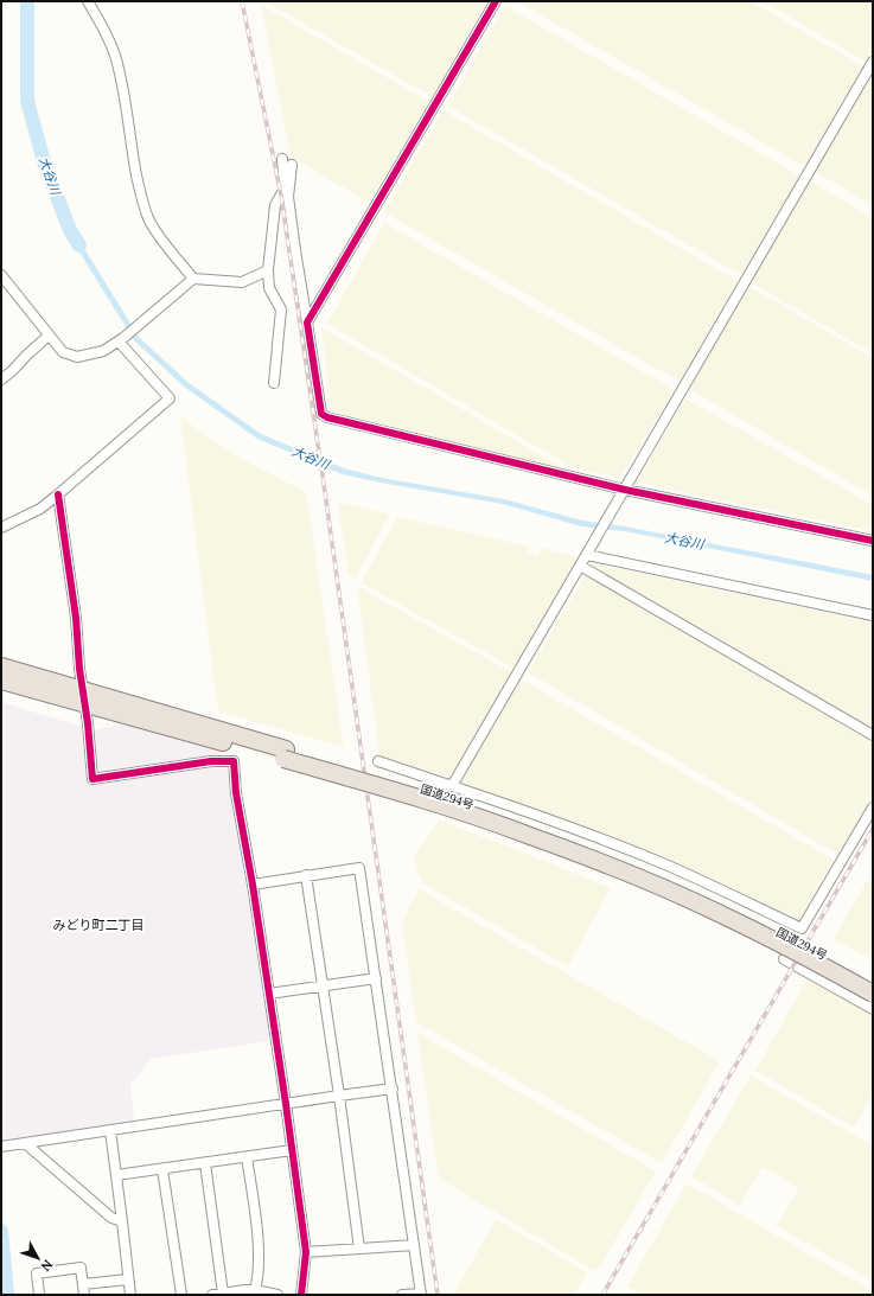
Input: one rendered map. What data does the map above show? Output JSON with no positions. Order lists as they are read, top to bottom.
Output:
{
  "streets": {
    "highway": ["国道294号"]
  },
  "districts": ["みどり町二丁目"],
  "water": ["大谷川"],
  "north": "bottom right"
}
